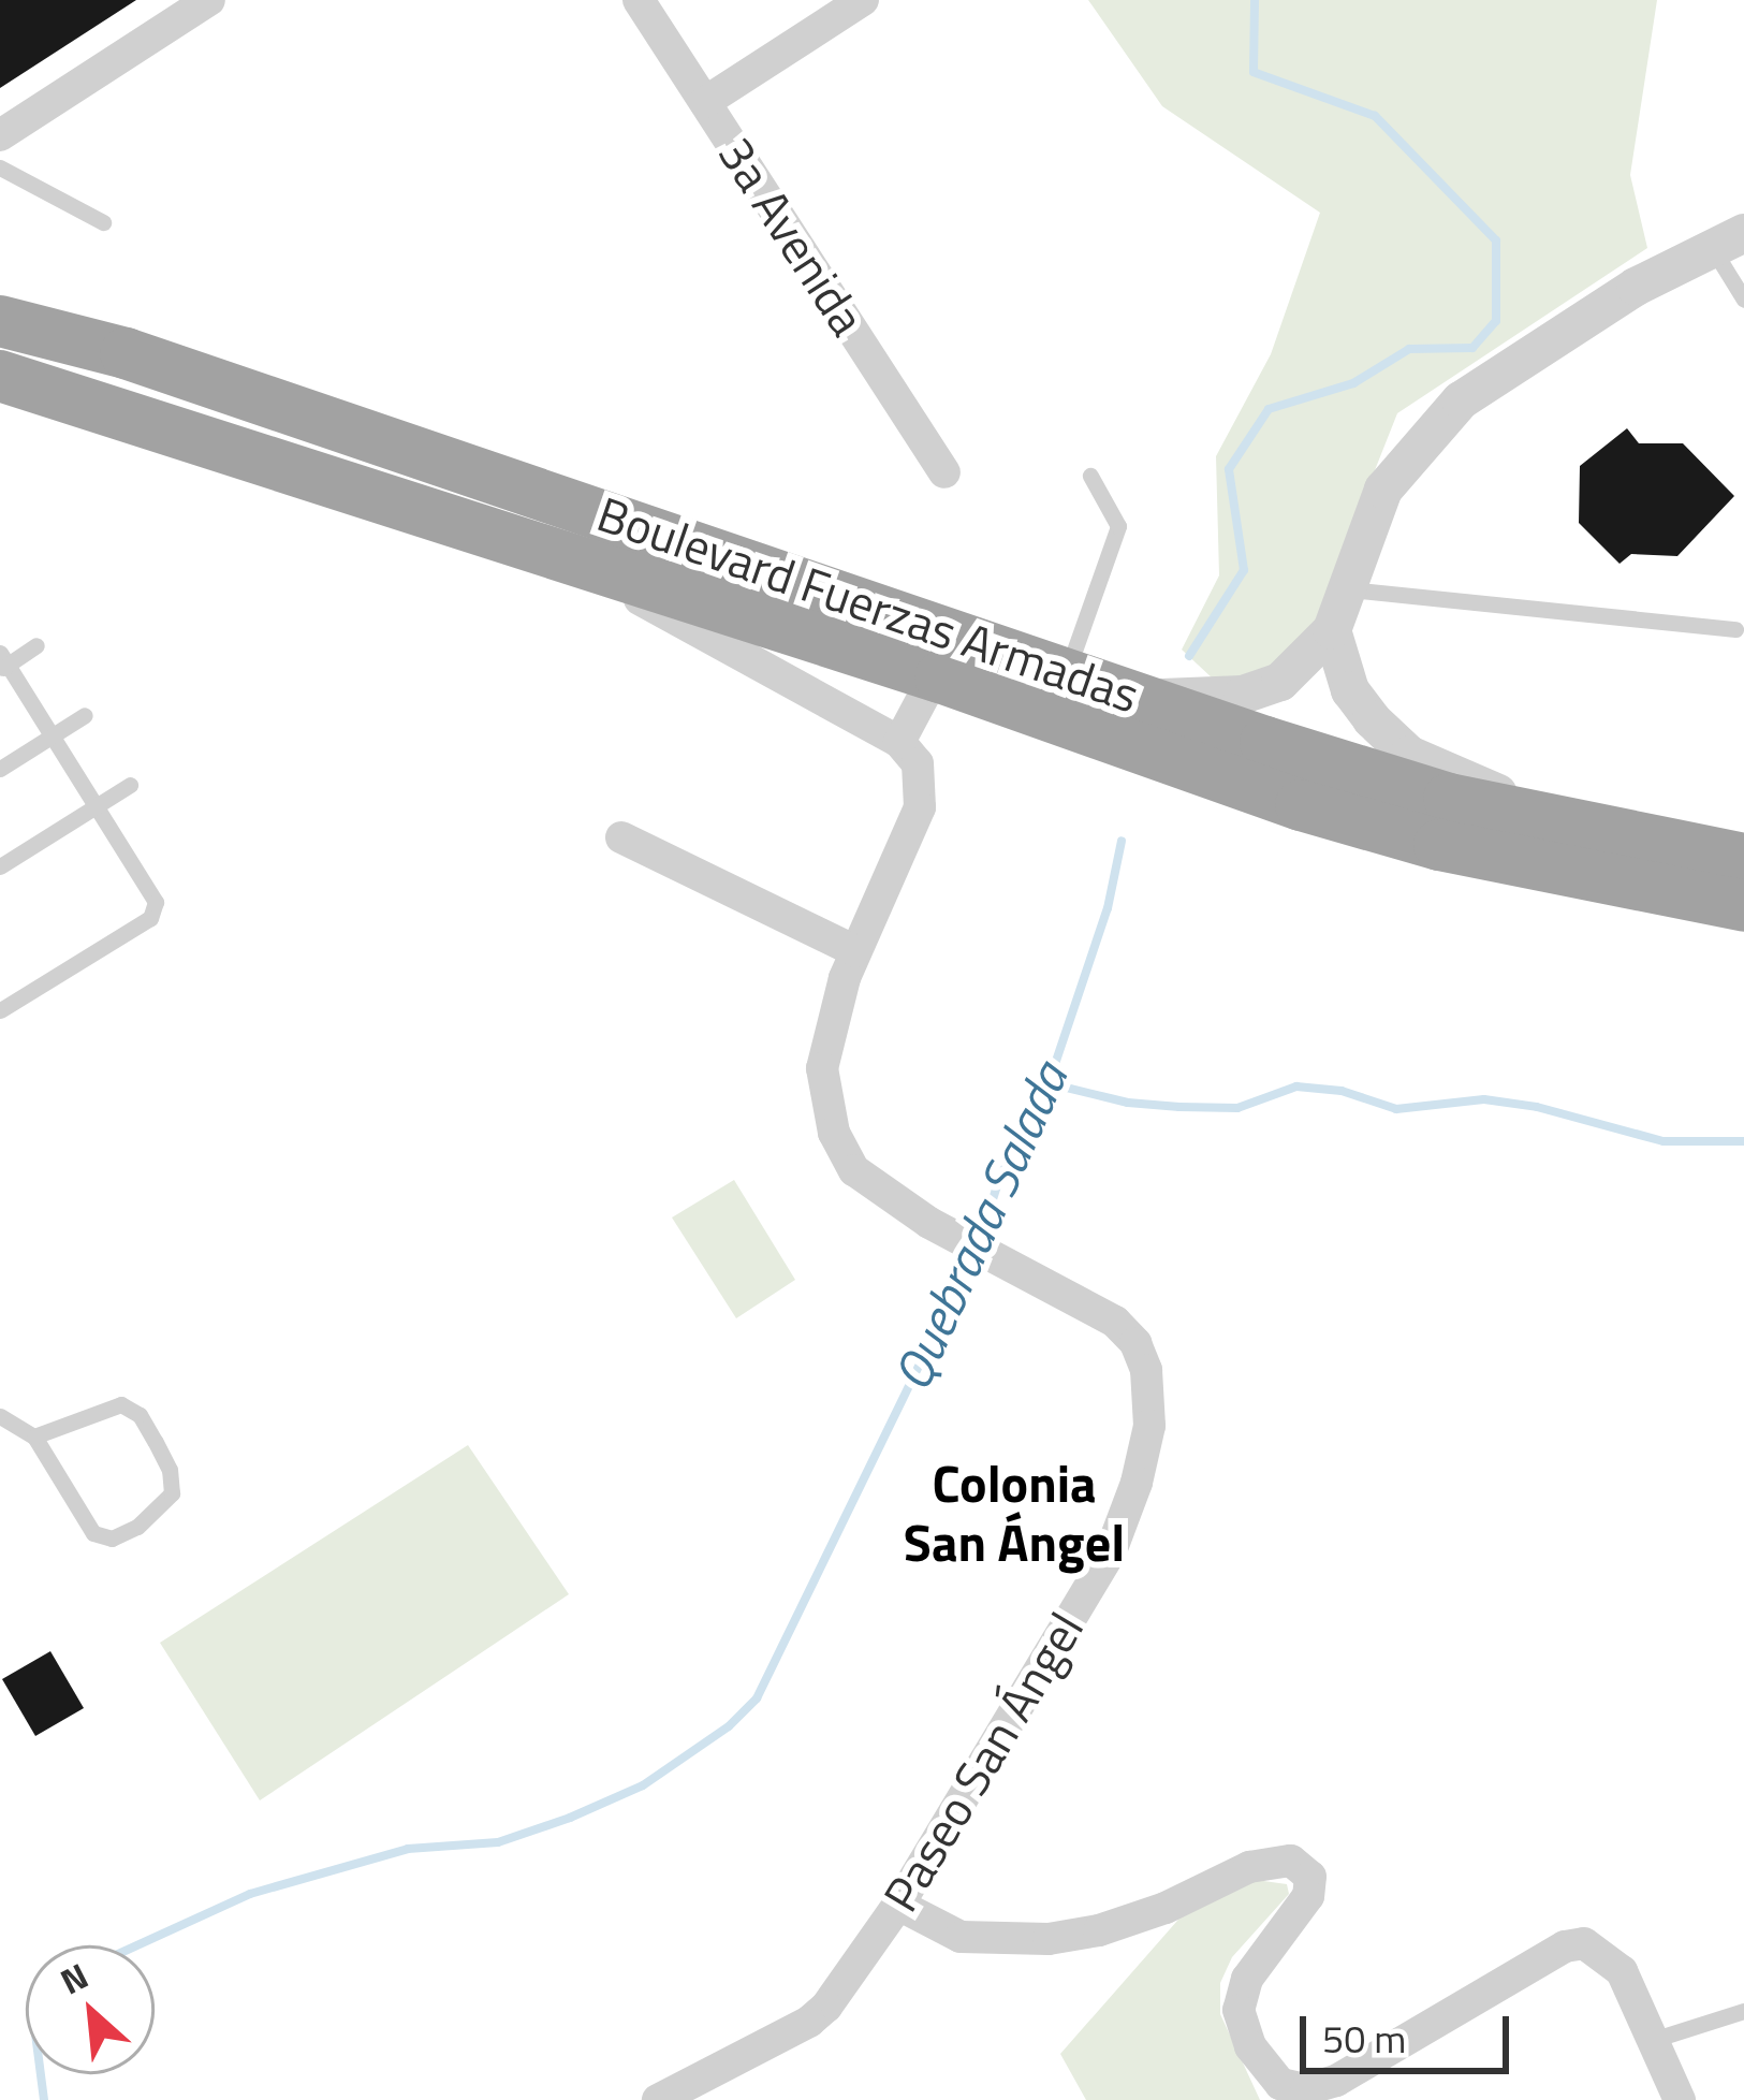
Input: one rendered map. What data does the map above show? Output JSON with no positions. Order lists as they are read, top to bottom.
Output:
{
  "streets": {
    "highway": ["Boulevard Fuerzas Armadas"],
    "street": ["3a Avenida", "Paseo San Ángel"]
  },
  "districts": ["Colonia San Ángel"],
  "water": ["Quebrada Salada"],
  "scale_bar": "50 m",
  "north": "top left"
}
